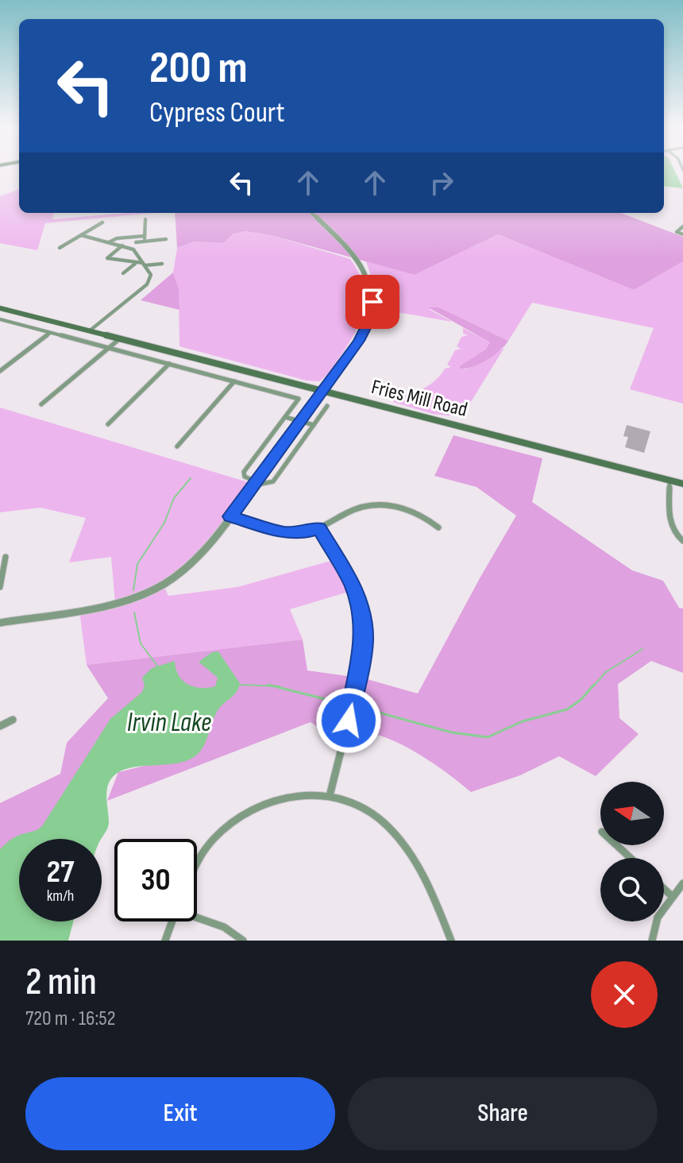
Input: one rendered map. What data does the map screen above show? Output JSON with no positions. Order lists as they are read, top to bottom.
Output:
{
  "streets": {
    "main road": ["Fries Mill Road"]
  },
  "water": ["Irvin Lake"],
  "north": "left",
  "page": {
    "turn": ["200 m", "Cypress Court"],
    "speed": "27 km/h",
    "limit": "30",
    "heading": ["2 min", "720 m · 16:52"],
    "buttons": ["Exit", "Share"]
  }
}
